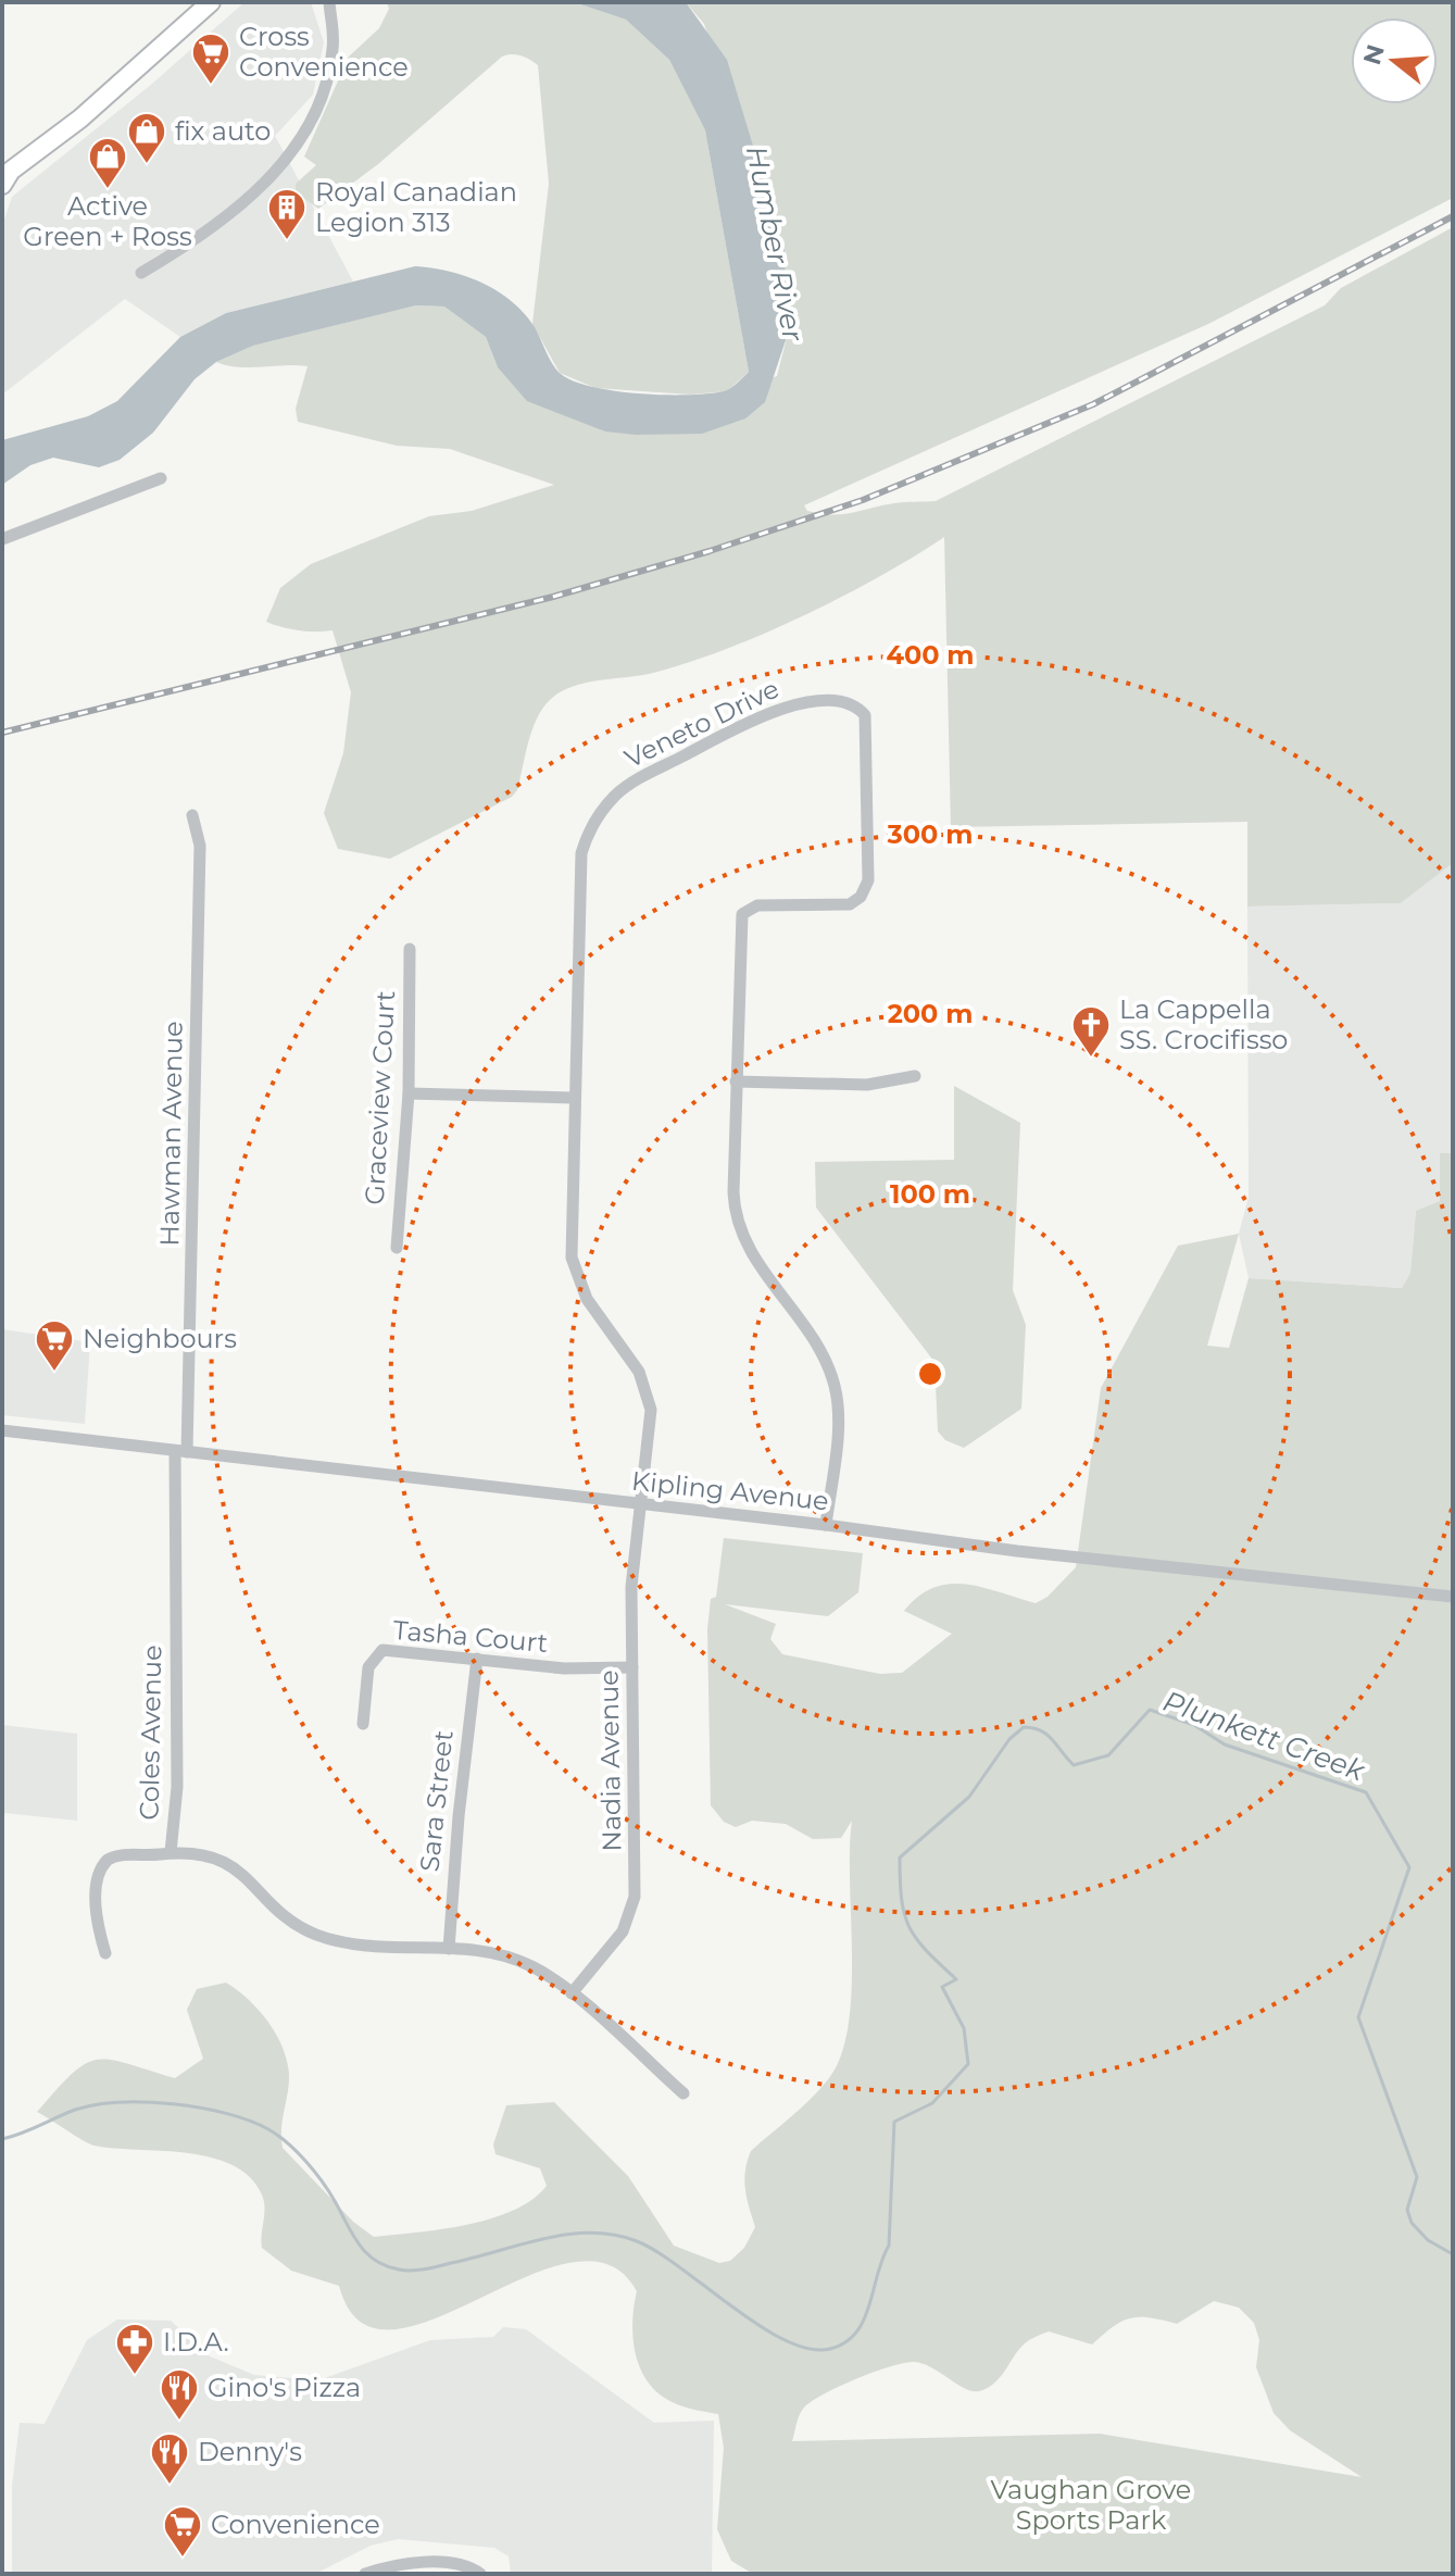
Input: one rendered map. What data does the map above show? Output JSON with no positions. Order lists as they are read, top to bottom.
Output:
{
  "streets": {
    "street": [
      "Veneto Drive",
      "Graceview Court",
      "Hawman Avenue",
      "Kipling Avenue",
      "Tasha Court",
      "Coles Avenue",
      "Nadia Avenue",
      "Sara Street"
    ]
  },
  "crossings": [
    ["Veneto Drive", "Kipling Avenue"],
    ["Veneto Drive", "Nadia Avenue"],
    ["Hawman Avenue", "Kipling Avenue"],
    ["Hawman Avenue", "Coles Avenue"],
    ["Kipling Avenue", "Coles Avenue"],
    ["Kipling Avenue", "Nadia Avenue"],
    ["Tasha Court", "Nadia Avenue"],
    ["Tasha Court", "Sara Street"]
  ],
  "water": ["Humber River", "Plunkett Creek"],
  "parks": ["Vaughan Grove Sports Park"],
  "places": {
    "supermarket": ["Cross Convenience", "Neighbours", "Convenience"],
    "shop": ["fix auto", "Active Green + Ross"],
    "building": ["Royal Canadian Legion 313"],
    "church": ["La Cappella SS. Crocifisso"],
    "pharmacy": ["I.D.A."],
    "restaurant": ["Gino's Pizza", "Denny's"]
  },
  "north": "left",
  "rings": [
    "400 m",
    "300 m",
    "200 m",
    "100 m"
  ]
}
